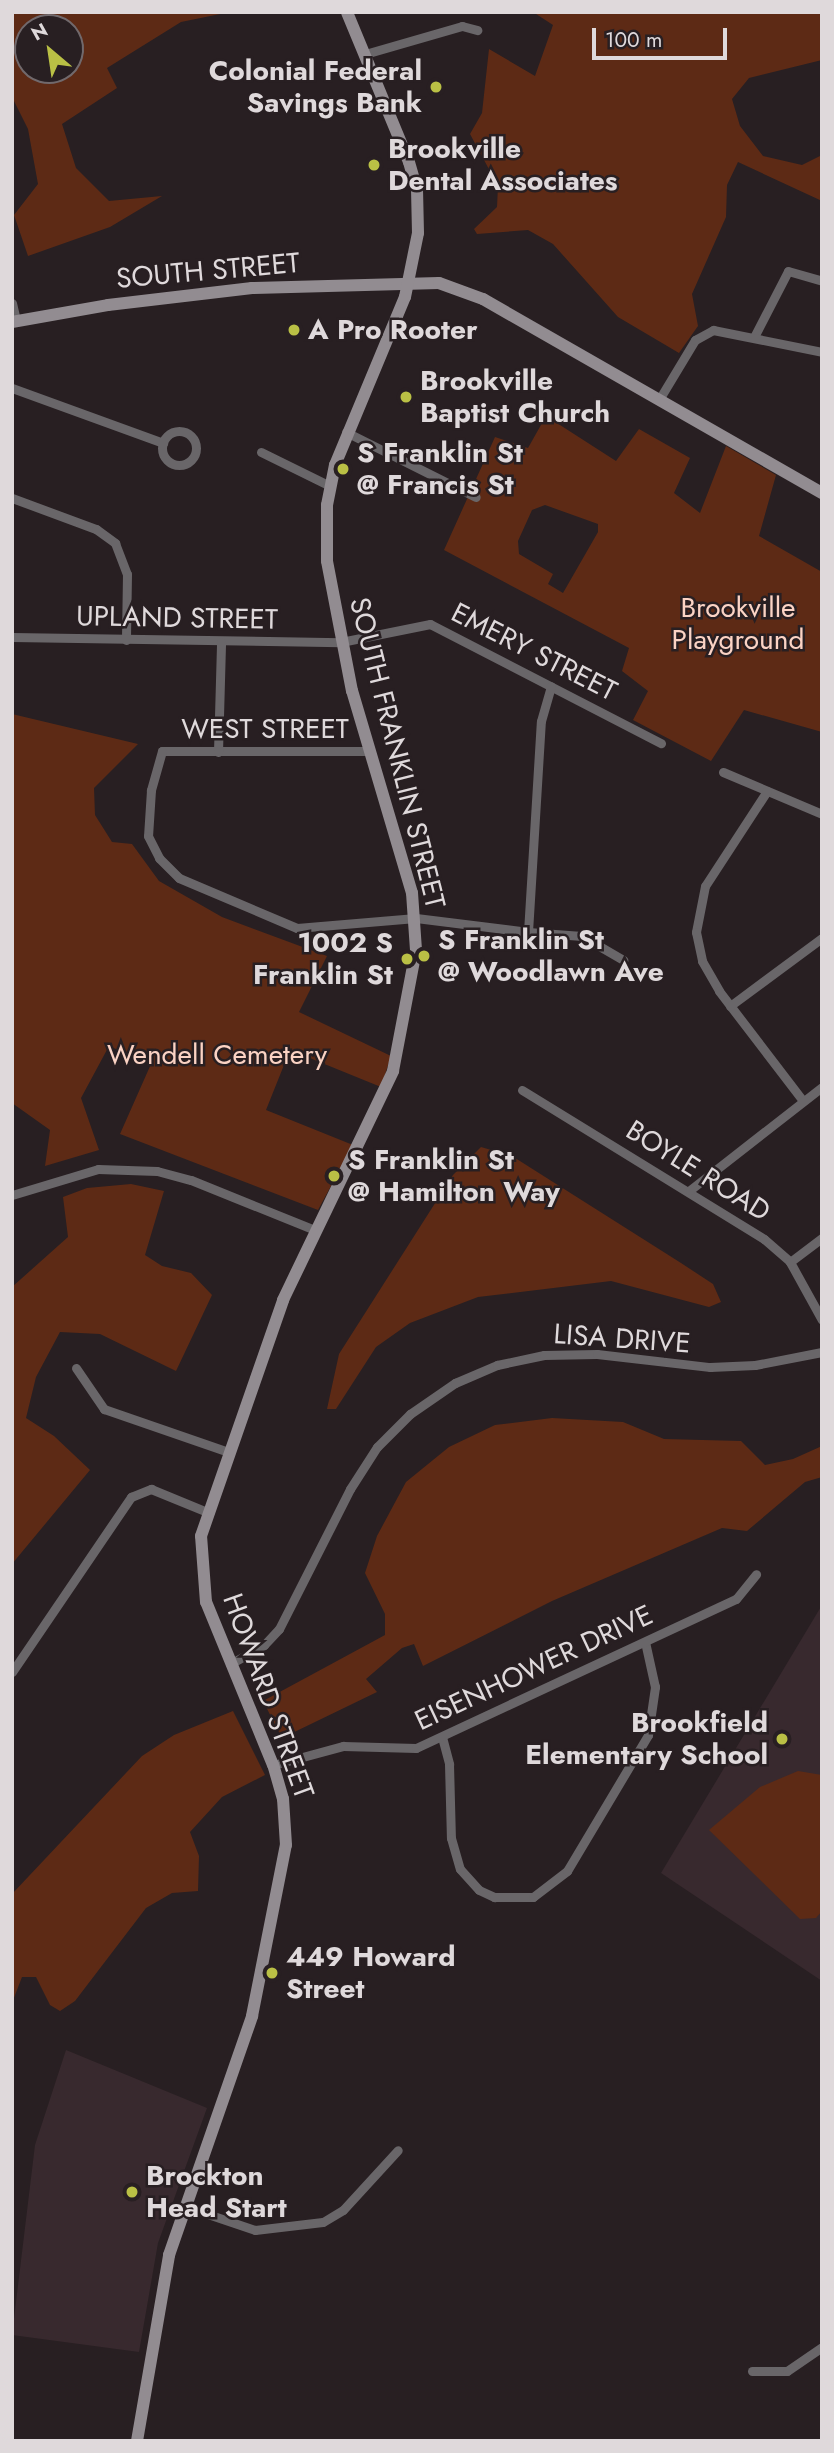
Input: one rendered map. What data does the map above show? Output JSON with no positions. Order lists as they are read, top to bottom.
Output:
{
  "streets": {
    "main road": ["SOUTH STREET", "SOUTH FRANKLIN STREET", "HOWARD STREET"],
    "street": [
      "UPLAND STREET",
      "EMERY STREET",
      "WEST STREET",
      "BOYLE ROAD",
      "LISA DRIVE",
      "EISENHOWER DRIVE"
    ]
  },
  "crossings": [
    ["SOUTH STREET", "SOUTH FRANKLIN STREET"],
    ["UPLAND STREET", "EMERY STREET"],
    ["UPLAND STREET", "SOUTH FRANKLIN STREET"],
    ["EMERY STREET", "SOUTH FRANKLIN STREET"],
    ["WEST STREET", "SOUTH FRANKLIN STREET"],
    ["SOUTH FRANKLIN STREET", "HOWARD STREET"],
    ["LISA DRIVE", "HOWARD STREET"],
    ["EISENHOWER DRIVE", "HOWARD STREET"]
  ],
  "parks": ["Brookville Playground", "Wendell Cemetery"],
  "places": [
    "Colonial Federal Savings Bank",
    "Brookville Dental Associates",
    "A Pro Rooter",
    "Brookville Baptist Church",
    "S Franklin St @ Francis St",
    "S Franklin St @ Woodlawn Ave",
    "1002 S Franklin St",
    "S Franklin St @ Hamilton Way",
    "Brookfield Elementary School",
    "449 Howard Street",
    "Brockton Head Start"
  ],
  "scale_bar": "100 m",
  "north": "top left"
}
